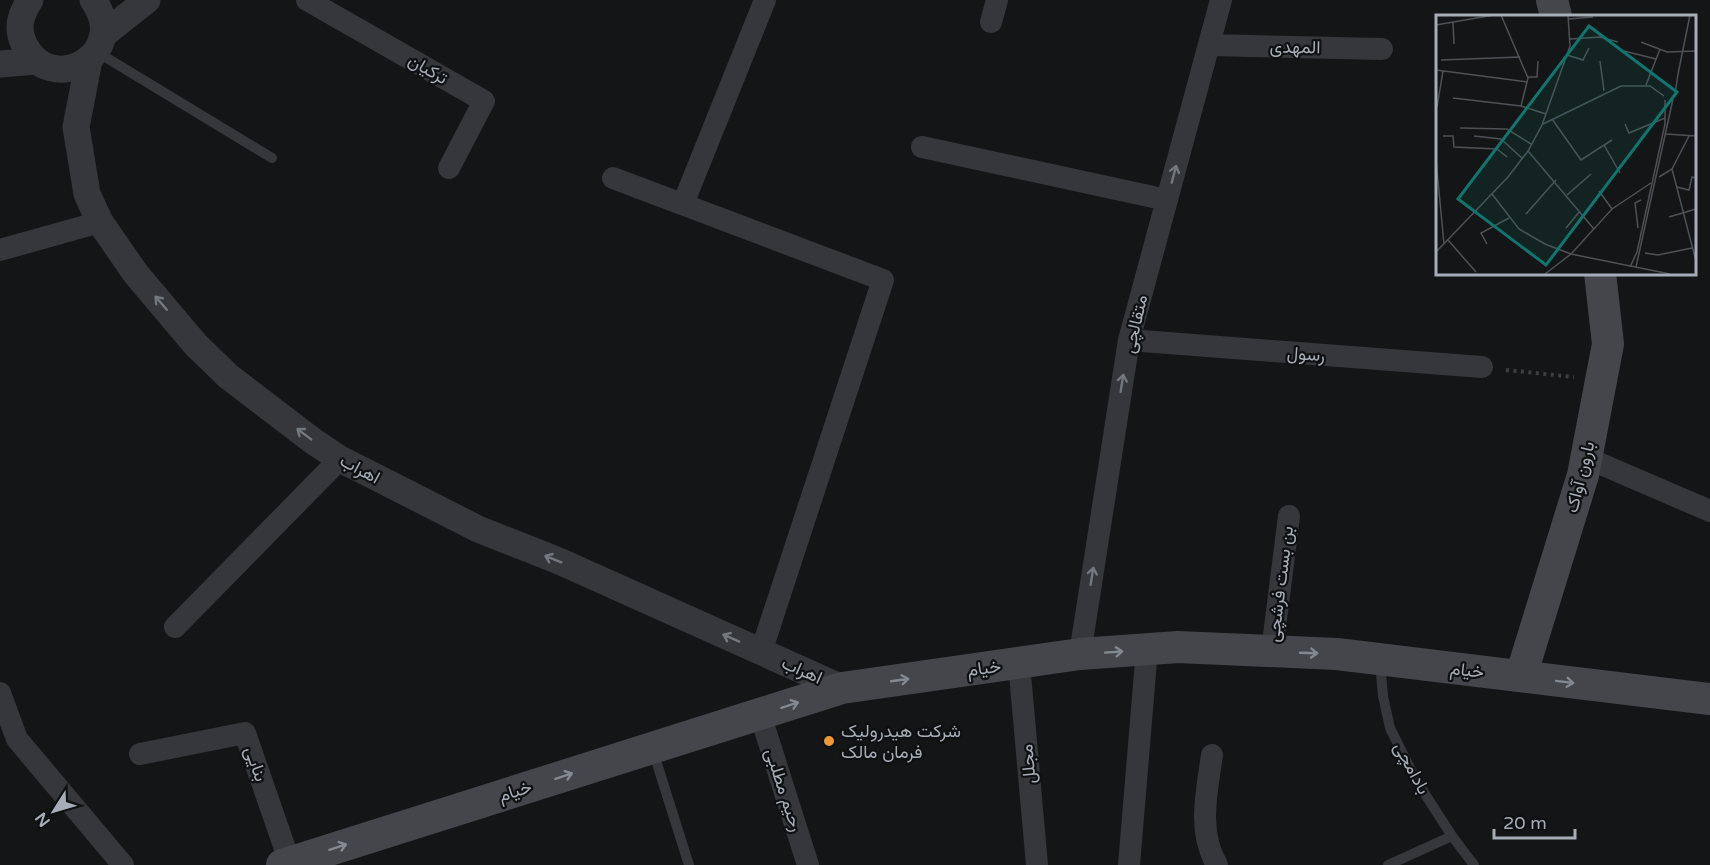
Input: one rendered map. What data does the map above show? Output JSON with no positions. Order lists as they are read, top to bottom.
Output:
{
  "streets": {
    "main road": ["بارون آواک", "خیام"],
    "street": [
      "المهدی",
      "ترکیان",
      "متقالچی",
      "رسول",
      "اهراب",
      "بن بست فرشچی",
      "بنایی",
      "مجلل",
      "رحیم مطلبی"
    ],
    "lane": ["بادامچی"]
  },
  "crossings": [
    ["المهدی", "متقالچی"],
    ["متقالچی", "رسول"],
    ["متقالچی", "خیام"],
    ["اهراب", "خیام"],
    ["بارون آواک", "خیام"],
    ["بن بست فرشچی", "خیام"],
    ["خیام", "بنایی"],
    ["خیام", "مجلل"],
    ["خیام", "بادامچی"],
    ["خیام", "رحیم مطلبی"]
  ],
  "one_way": ["متقالچی", "اهراب", "خیام"],
  "places": ["شرکت هیدرولیک فرمان مالک"],
  "scale_bar": "20 m",
  "north": "bottom left"
}
